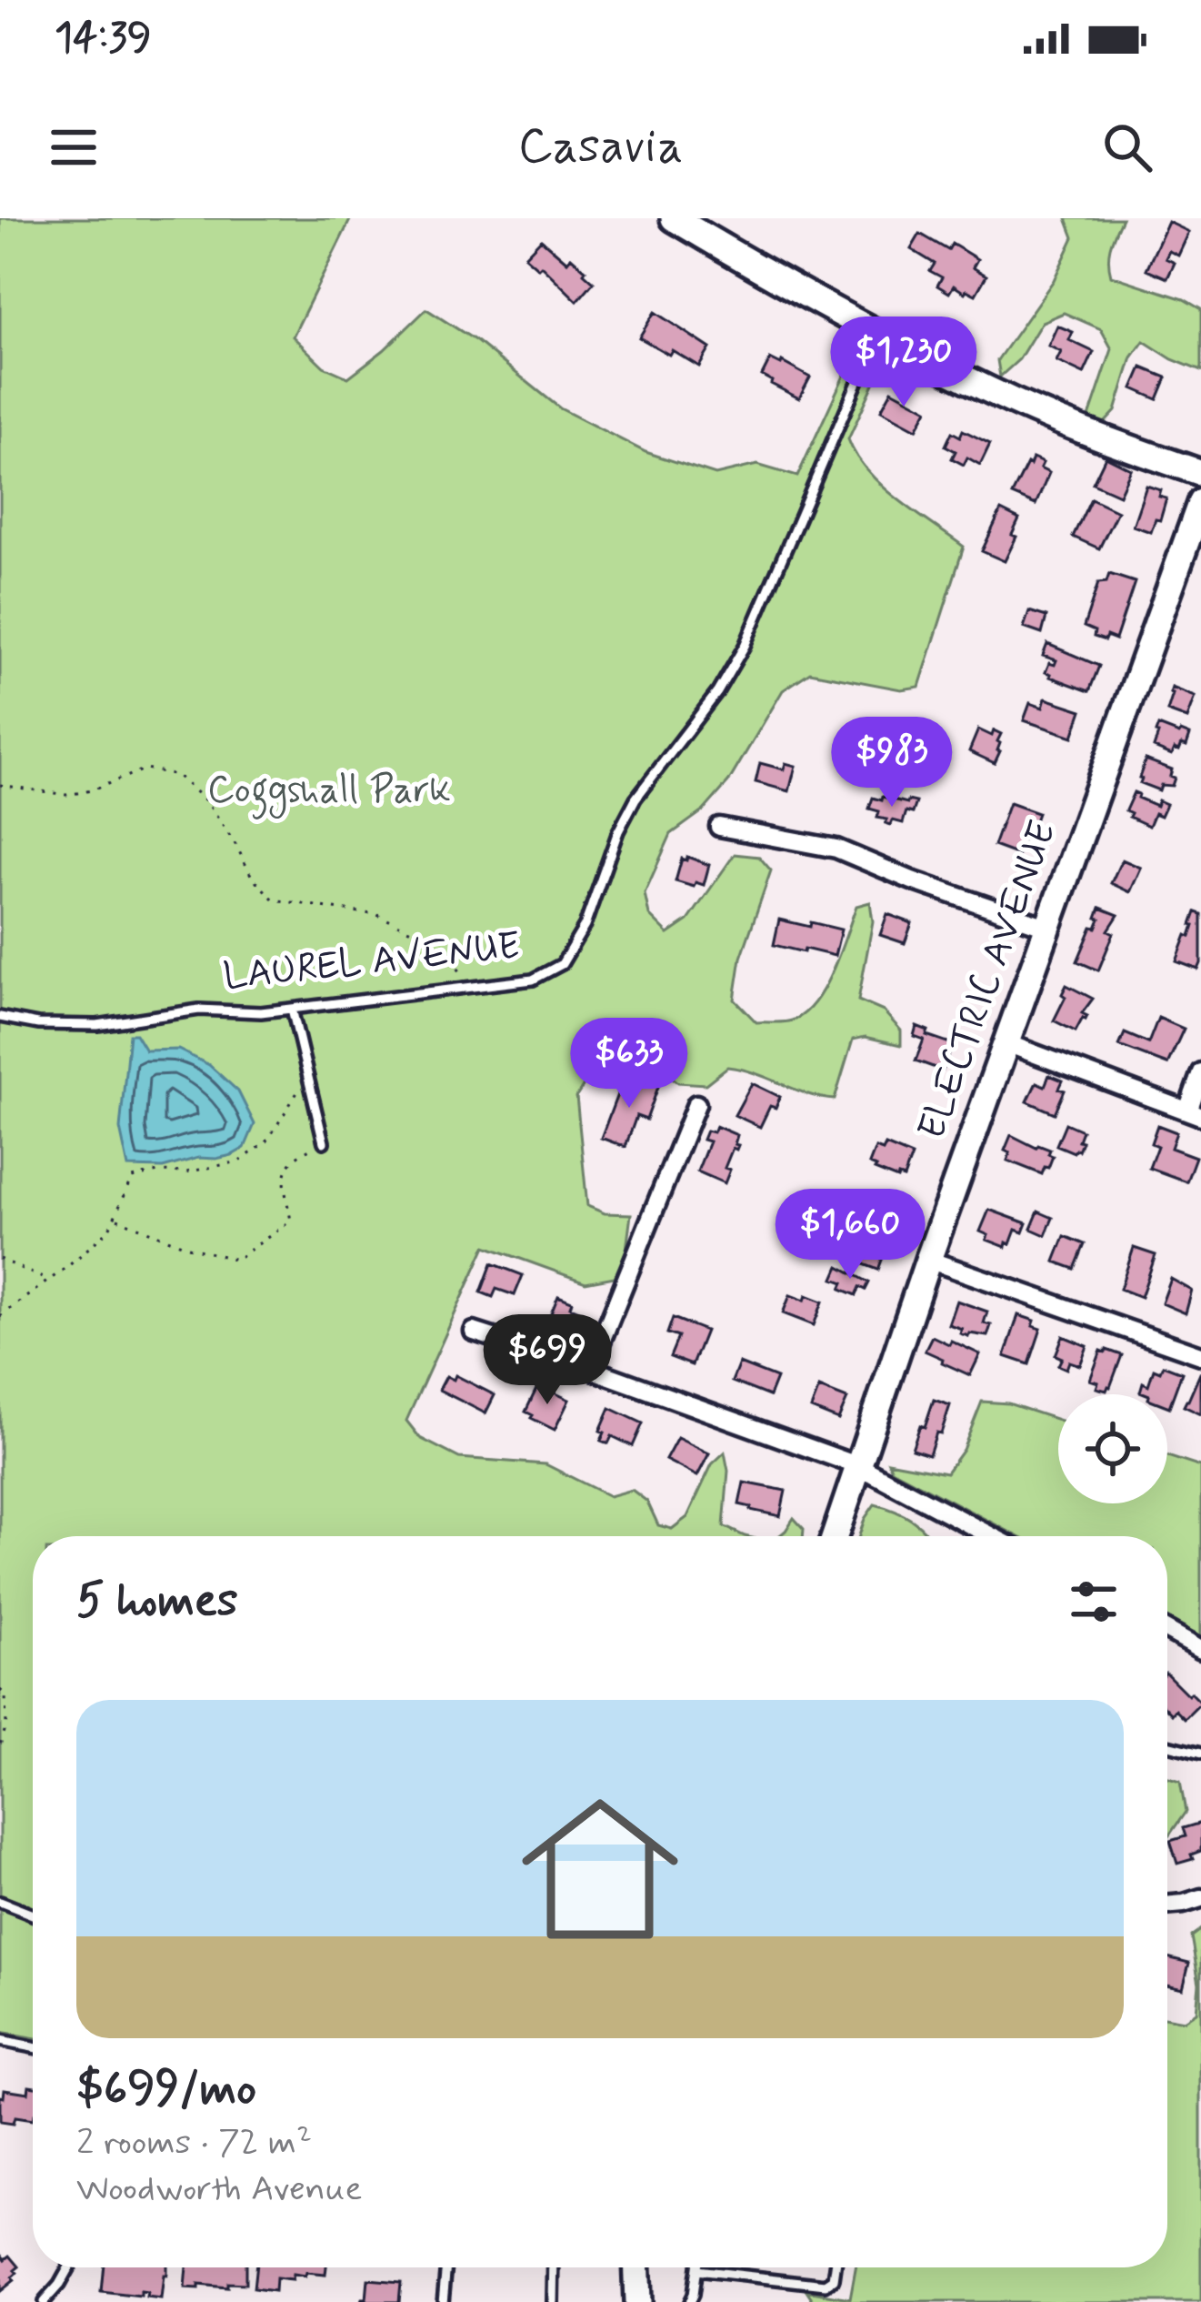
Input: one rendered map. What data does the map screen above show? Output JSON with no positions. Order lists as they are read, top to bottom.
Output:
{
  "streets": {
    "main road": ["ELECTRIC AVENUE"],
    "lane": ["LAUREL AVENUE"]
  },
  "parks": ["Coggshall Park"],
  "page": {
    "status": "14:39",
    "header": "Casavia",
    "price": [
      "$1,230",
      "$983",
      "$633",
      "$1,660",
      "$699"
    ],
    "heading": "5 homes",
    "list": [
      {
        "name": "$699/mo",
        "note": "2 rooms · 72 m² · Woodworth Avenue"
      }
    ]
  }
}
